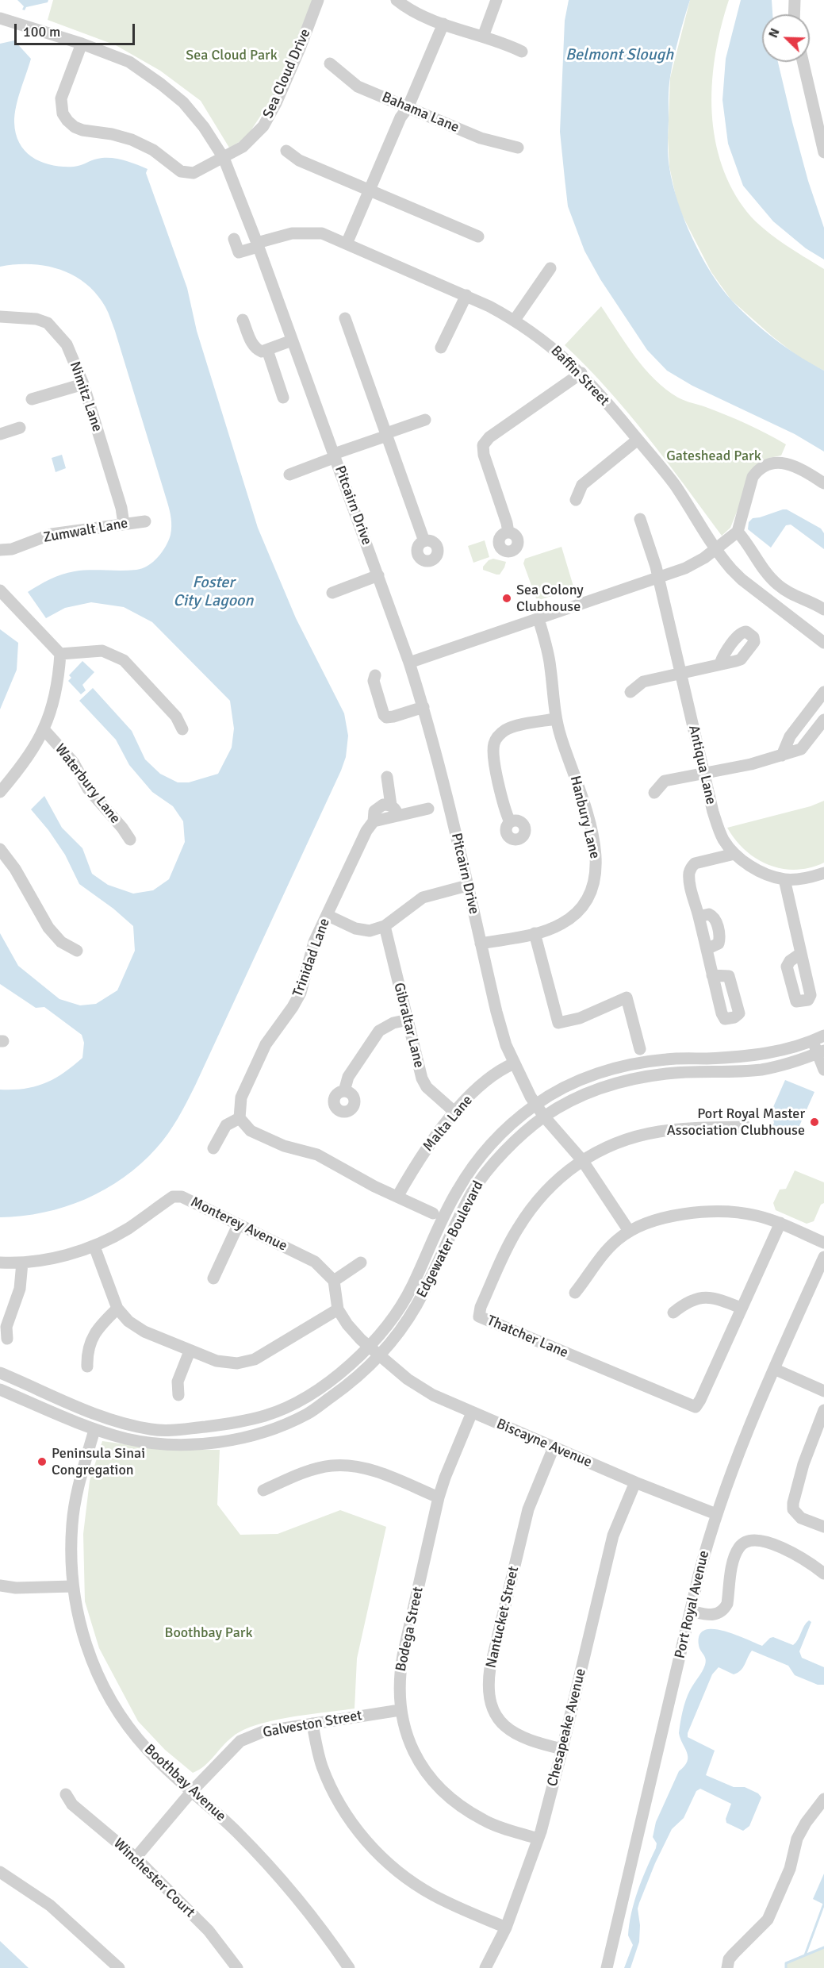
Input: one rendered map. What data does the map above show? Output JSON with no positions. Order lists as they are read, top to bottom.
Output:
{
  "streets": {
    "street": [
      "Sea Cloud Drive",
      "Bahama Lane",
      "Baffin Street",
      "Nimitz Lane",
      "Pitcairn Drive",
      "Zumwalt Lane",
      "Antiqua Lane",
      "Waterbury Lane",
      "Hanbury Lane",
      "Trinidad Lane",
      "Gibraltar Lane",
      "Malta Lane",
      "Monterey Avenue",
      "Edgewater Boulevard",
      "Thatcher Lane",
      "Biscayne Avenue",
      "Port Royal Avenue",
      "Nantucket Street",
      "Bodega Street",
      "Galveston Street",
      "Chesapeake Avenue",
      "Boothbay Avenue",
      "Winchester Court"
    ]
  },
  "crossings": [
    ["Sea Cloud Drive", "Pitcairn Drive"],
    ["Baffin Street", "Pitcairn Drive"],
    ["Nimitz Lane", "Zumwalt Lane"],
    ["Pitcairn Drive", "Hanbury Lane"],
    ["Pitcairn Drive", "Malta Lane"],
    ["Pitcairn Drive", "Edgewater Boulevard"],
    ["Pitcairn Drive", "Thatcher Lane"],
    ["Gibraltar Lane", "Malta Lane"],
    ["Edgewater Boulevard", "Biscayne Avenue"],
    ["Edgewater Boulevard", "Boothbay Avenue"],
    ["Biscayne Avenue", "Port Royal Avenue"],
    ["Biscayne Avenue", "Nantucket Street"],
    ["Biscayne Avenue", "Bodega Street"],
    ["Biscayne Avenue", "Chesapeake Avenue"],
    ["Nantucket Street", "Chesapeake Avenue"],
    ["Bodega Street", "Galveston Street"],
    ["Bodega Street", "Chesapeake Avenue"],
    ["Galveston Street", "Boothbay Avenue"],
    ["Galveston Street", "Winchester Court"]
  ],
  "water": ["Belmont Slough", "Foster City Lagoon"],
  "parks": ["Sea Cloud Park", "Gateshead Park", "Boothbay Park"],
  "places": ["Sea Colony Clubhouse", "Port Royal Master Association Clubhouse", "Peninsula Sinai Congregation"],
  "scale_bar": "100 m",
  "north": "top left"
}
